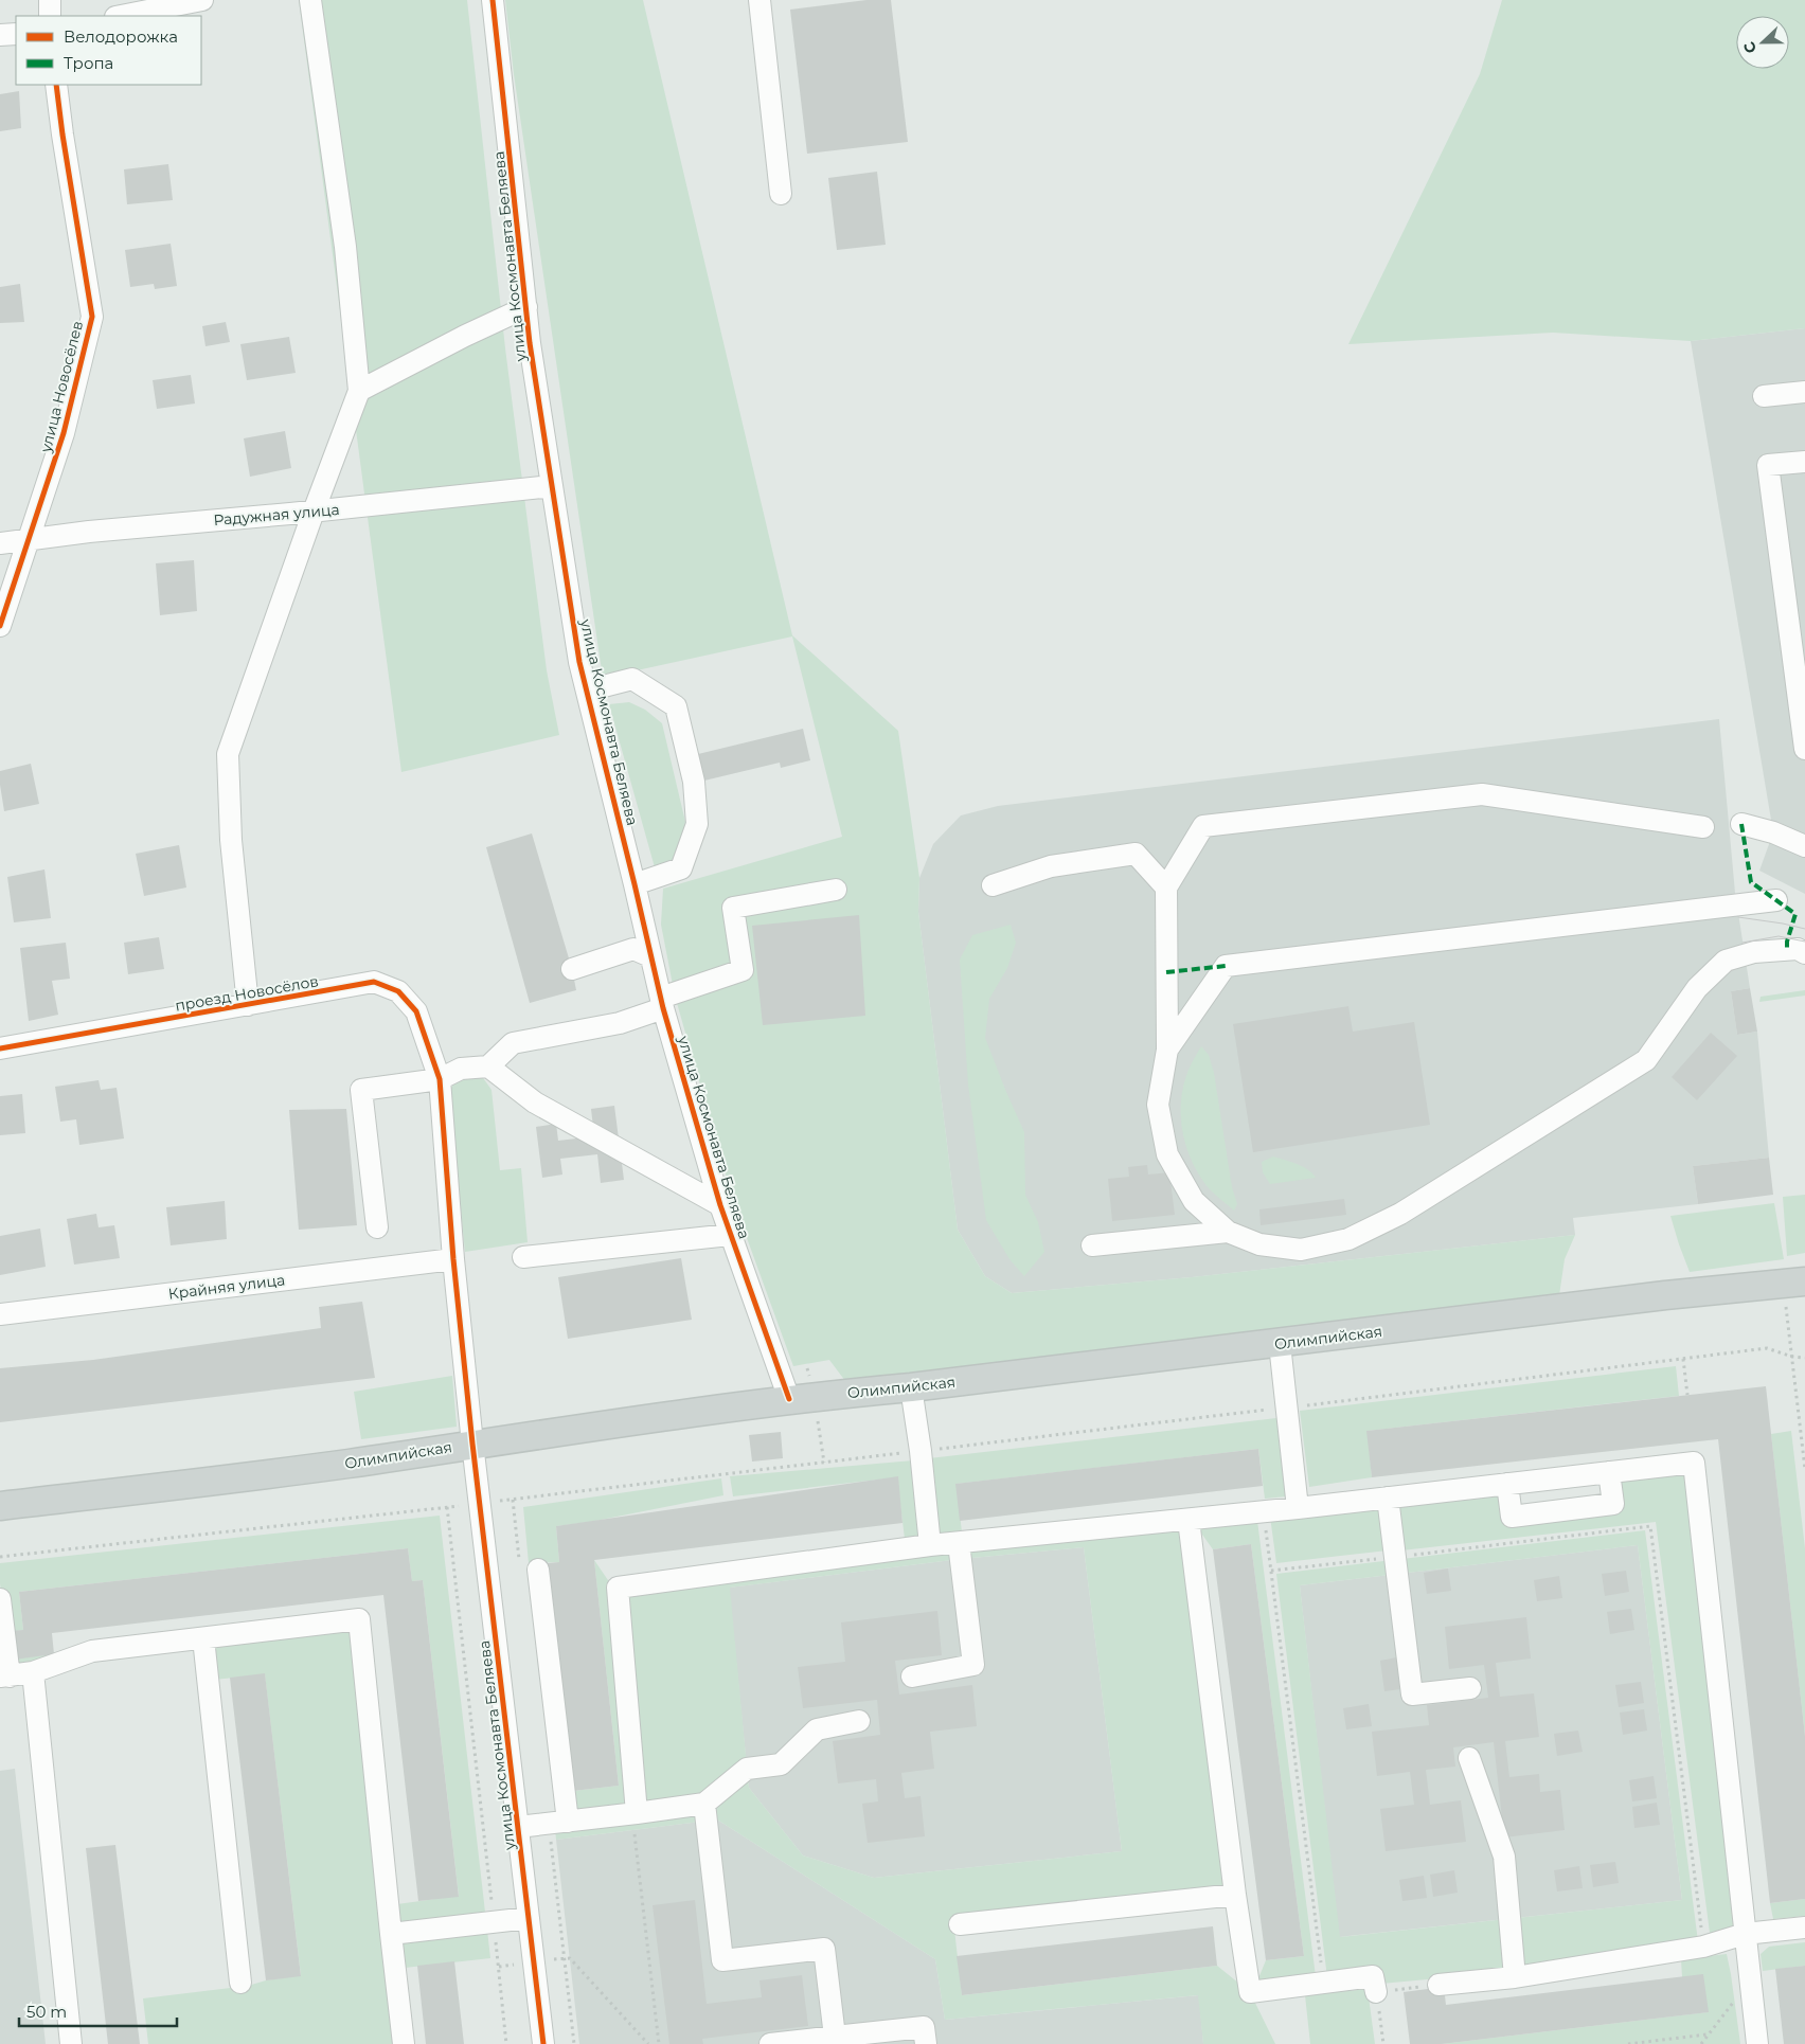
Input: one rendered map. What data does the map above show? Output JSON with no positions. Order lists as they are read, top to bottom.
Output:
{
  "streets": {
    "main road": ["Олимпийская"],
    "street": [
      "улица Космонавта Беляева",
      "улица Новосёлев",
      "Радужная улица",
      "проезд Новосёлов",
      "Крайняя улица"
    ]
  },
  "crossings": [
    ["улица Космонавта Беляева", "Радужная улица"],
    ["улица Космонавта Беляева", "проезд Новосёлов"],
    ["улица Космонавта Беляева", "Крайняя улица"],
    ["улица Космонавта Беляева", "Олимпийская"],
    ["улица Новосёлев", "Радужная улица"],
    ["проезд Новосёлов", "Крайняя улица"]
  ],
  "legend": ["Велодорожка", "Тропа"],
  "scale_bar": "50 m",
  "north": "left"
}
